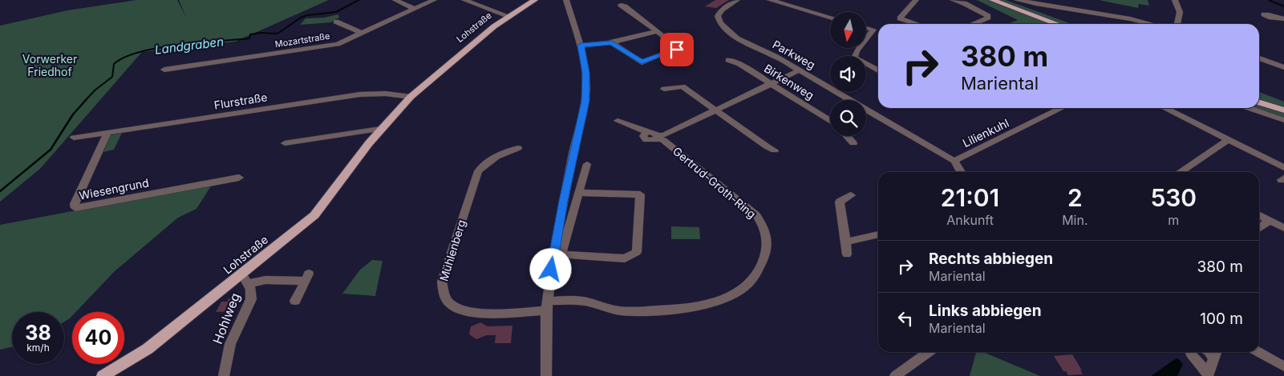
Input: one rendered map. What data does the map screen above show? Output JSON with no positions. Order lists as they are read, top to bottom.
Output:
{
  "streets": {
    "main road": ["Lohstraße"],
    "street": [
      "Mozartstraße",
      "Parkweg",
      "Birkenweg",
      "Flurstraße",
      "Lilienkuhl",
      "Gertrud-Groth-Ring",
      "Wiesengrund",
      "Mühlenberg",
      "Hohlweg"
    ]
  },
  "crossings": [
    ["Lohstraße", "Flurstraße"],
    ["Lohstraße", "Hohlweg"],
    ["Parkweg", "Lilienkuhl"],
    ["Parkweg", "Gertrud-Groth-Ring"],
    ["Birkenweg", "Gertrud-Groth-Ring"],
    ["Flurstraße", "Wiesengrund"],
    ["Gertrud-Groth-Ring", "Mühlenberg"]
  ],
  "water": ["Landgraben"],
  "parks": ["Vorwerker Friedhof"],
  "north": "bottom",
  "page": {
    "turn": ["380 m", "Mariental"],
    "eta": [
      "21:01",
      "Ankunft",
      "2",
      "Min.",
      "530",
      "m"
    ],
    "list": [
      {
        "name": "Rechts abbiegen",
        "note": "Mariental",
        "value": "380 m"
      },
      {
        "name": "Links abbiegen",
        "note": "Mariental",
        "value": "100 m"
      }
    ],
    "speed": "38 km/h",
    "limit": "40"
  }
}
